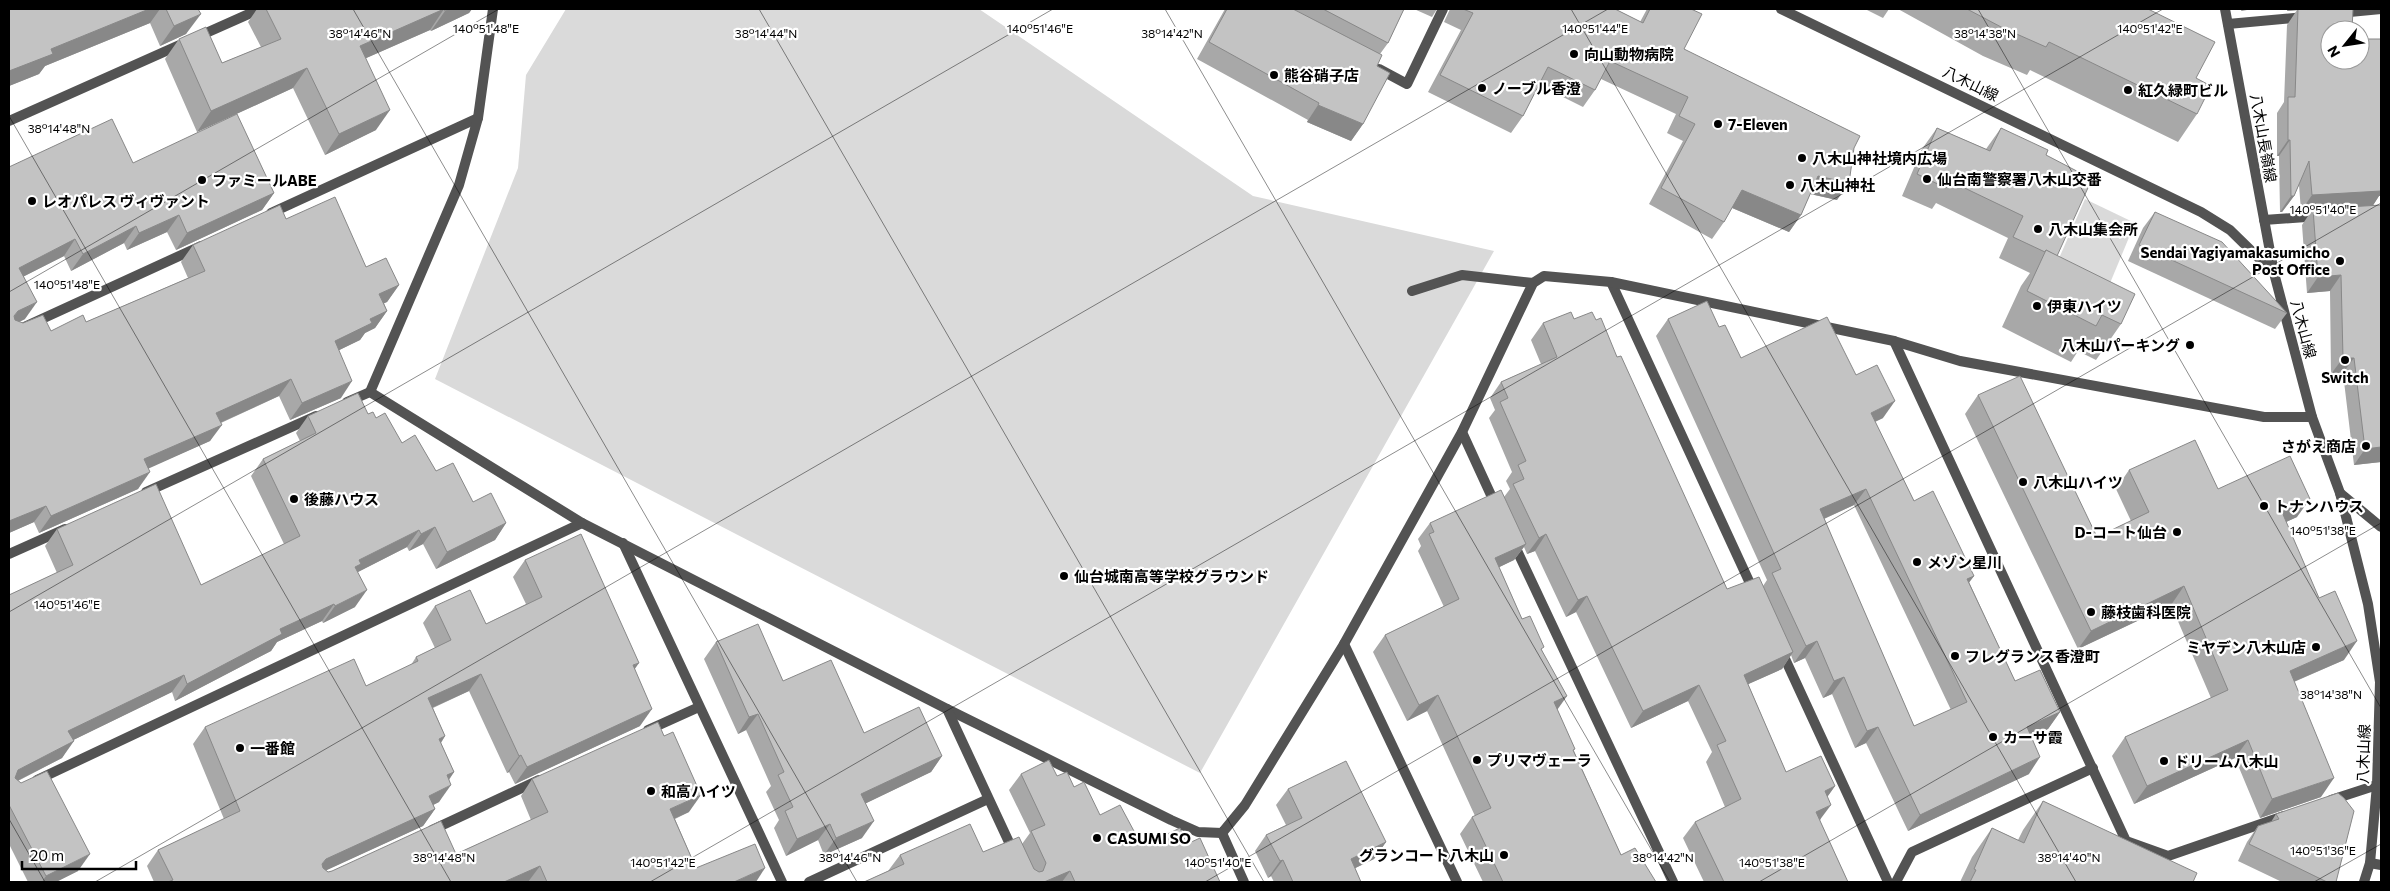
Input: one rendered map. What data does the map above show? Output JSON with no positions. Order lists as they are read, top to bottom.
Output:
{
  "streets": {
    "street": ["八木山線", "八木山長嶺線"]
  },
  "crossings": [
    ["八木山線", "八木山長嶺線"]
  ],
  "places": [
    "向山動物病院",
    "熊谷硝子店",
    "ノーブル香澄",
    "紅久緑町ビル",
    "7-Eleven",
    "八木山神社境内広場",
    "仙台南警察署八木山交番",
    "ファミールABE",
    "八木山神社",
    "レオパレス ヴィヴァント",
    "八木山集会所",
    "Sendai Yagiyamakasumicho Post Office",
    "伊東ハイツ",
    "八木山パーキング",
    "Switch",
    "さがえ商店",
    "八木山ハイツ",
    "後藤ハウス",
    "トナンハウス",
    "D-コート仙台",
    "メゾン星川",
    "仙台城南高等学校グラウンド",
    "藤枝歯科医院",
    "ミヤデン八木山店",
    "フレグランス香澄町",
    "カーサ霞",
    "一番館",
    "プリマヴェーラ",
    "ドリーム八木山",
    "和高ハイツ",
    "CASUMI SO",
    "グランコート八木山"
  ],
  "scale_bar": "20 m",
  "north": "bottom left",
  "coordinates": [
    "140°51'48\"E",
    "140°51'46\"E",
    "140°51'44\"E",
    "140°51'42\"E",
    "38°14'46\"N",
    "38°14'44\"N",
    "38°14'42\"N",
    "38°14'38\"N",
    "38°14'48\"N",
    "140°51'40\"E",
    "140°51'38\"E",
    "140°51'36\"E",
    "38°14'40\"N"
  ]
}
